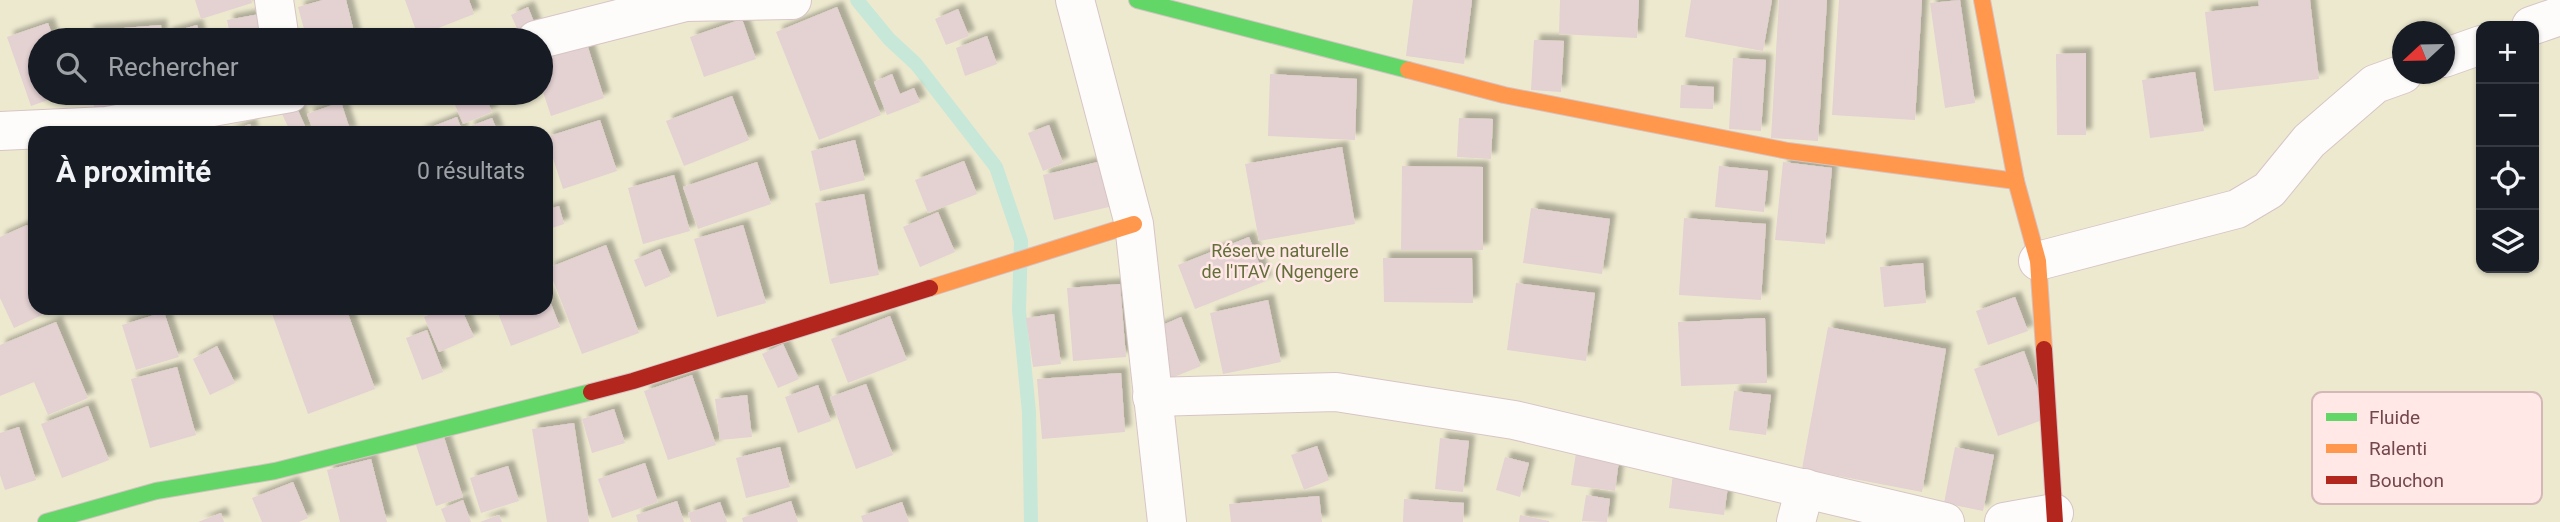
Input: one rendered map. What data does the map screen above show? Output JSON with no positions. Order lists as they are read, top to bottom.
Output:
{
  "parks": ["Réserve naturelle de l'ITAV (Ngengere"],
  "legend": ["Fluide", "Ralenti", "Bouchon"],
  "north": "left",
  "page": {
    "map_buttons": ["+", "−"],
    "search": "Rechercher",
    "heading": ["À proximité", "0 résultats"]
  }
}
